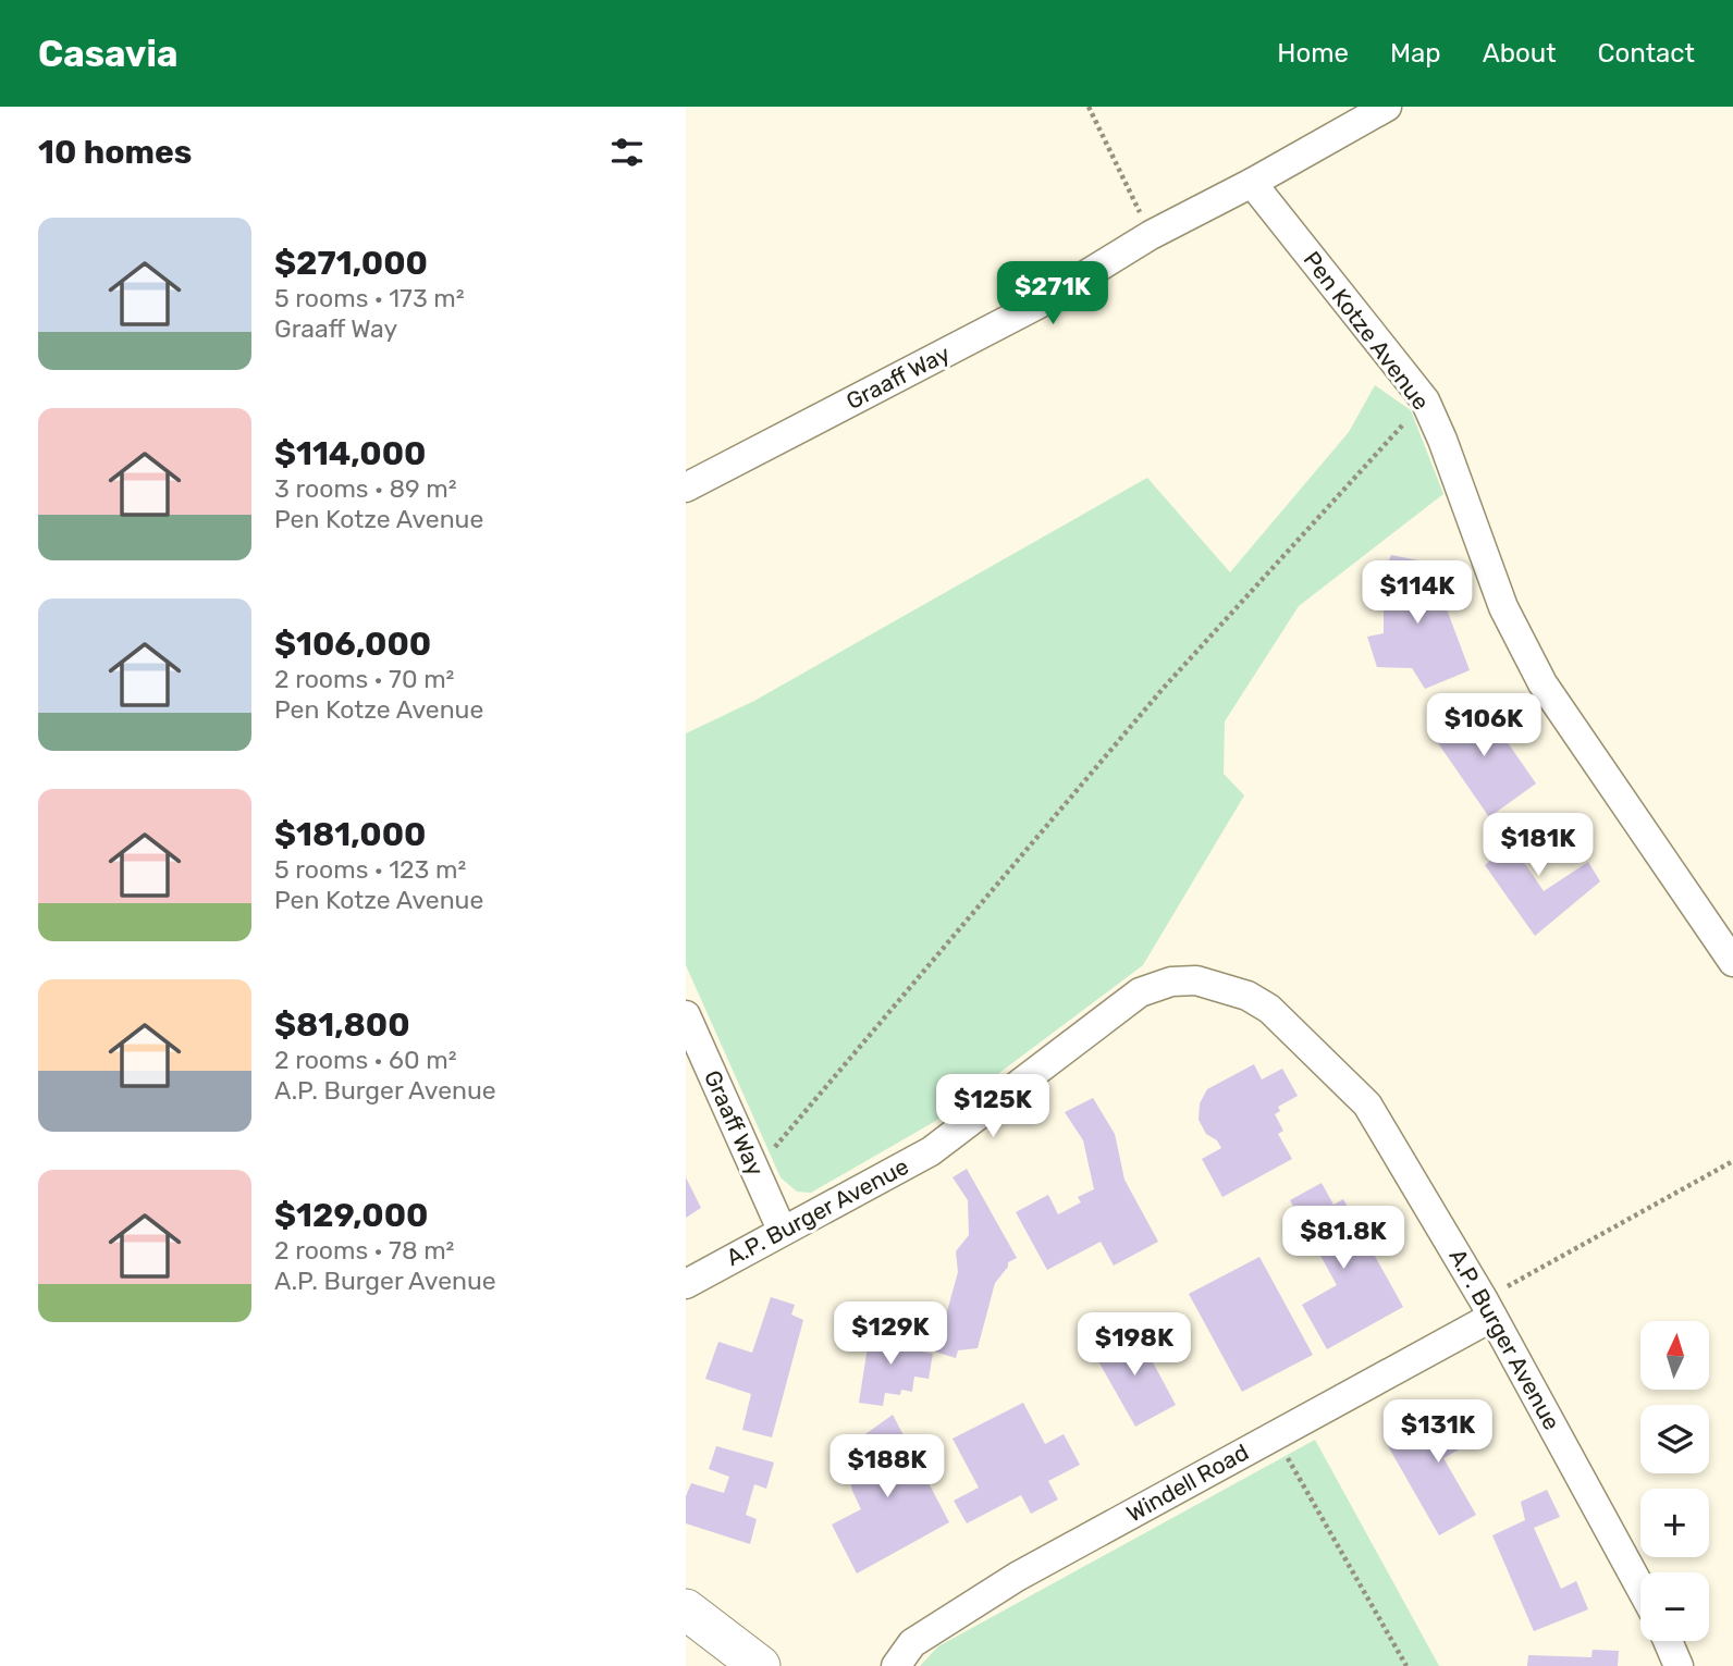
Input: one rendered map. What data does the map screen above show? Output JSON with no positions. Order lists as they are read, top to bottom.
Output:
{
  "streets": {
    "street": [
      "Pen Kotze Avenue",
      "Graaff Way",
      "A.P. Burger Avenue",
      "Windell Road"
    ]
  },
  "crossings": [
    ["Pen Kotze Avenue", "Graaff Way"],
    ["Graaff Way", "A.P. Burger Avenue"],
    ["A.P. Burger Avenue", "Windell Road"]
  ],
  "north": "top",
  "page": {
    "header": "Casavia",
    "nav": [
      "Home",
      "Map",
      "About",
      "Contact"
    ],
    "heading": "10 homes",
    "list": [
      {
        "name": "$271,000",
        "note": "5 rooms · 173 m² · Graaff Way"
      },
      {
        "name": "$114,000",
        "note": "3 rooms · 89 m² · Pen Kotze Avenue"
      },
      {
        "name": "$106,000",
        "note": "2 rooms · 70 m² · Pen Kotze Avenue"
      },
      {
        "name": "$181,000",
        "note": "5 rooms · 123 m² · Pen Kotze Avenue"
      },
      {
        "name": "$81,800",
        "note": "2 rooms · 60 m² · A.P. Burger Avenue"
      },
      {
        "name": "$129,000",
        "note": "2 rooms · 78 m² · A.P. Burger Avenue"
      }
    ],
    "price": [
      "$271K",
      "$114K",
      "$106K",
      "$181K",
      "$125K",
      "$81.8K",
      "$129K",
      "$198K",
      "$131K",
      "$188K"
    ],
    "map_buttons": ["+", "−"]
  }
}
